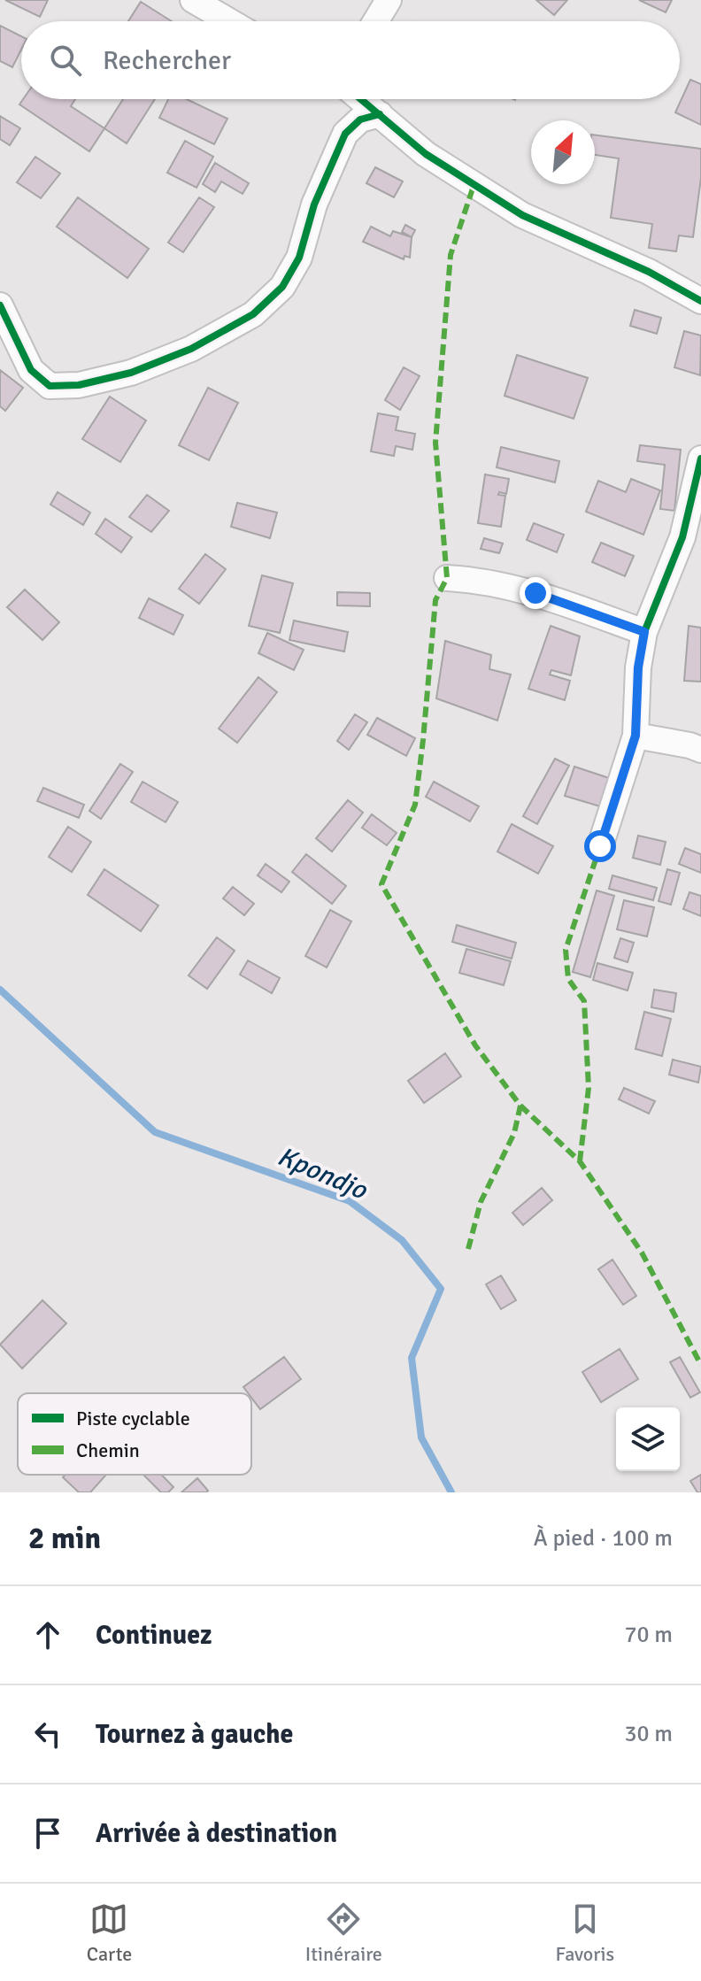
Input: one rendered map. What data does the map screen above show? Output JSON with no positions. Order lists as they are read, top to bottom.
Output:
{
  "water": ["Kpondjo"],
  "legend": ["Piste cyclable", "Chemin"],
  "north": "top right",
  "page": {
    "search": "Rechercher",
    "heading": ["2 min", "À pied · 100 m"],
    "list": [
      ["Continuez", "70 m"],
      ["Tournez à gauche", "30 m"],
      "Arrivée à destination"
    ],
    "nav": ["Carte", "Itinéraire", "Favoris"]
  }
}
